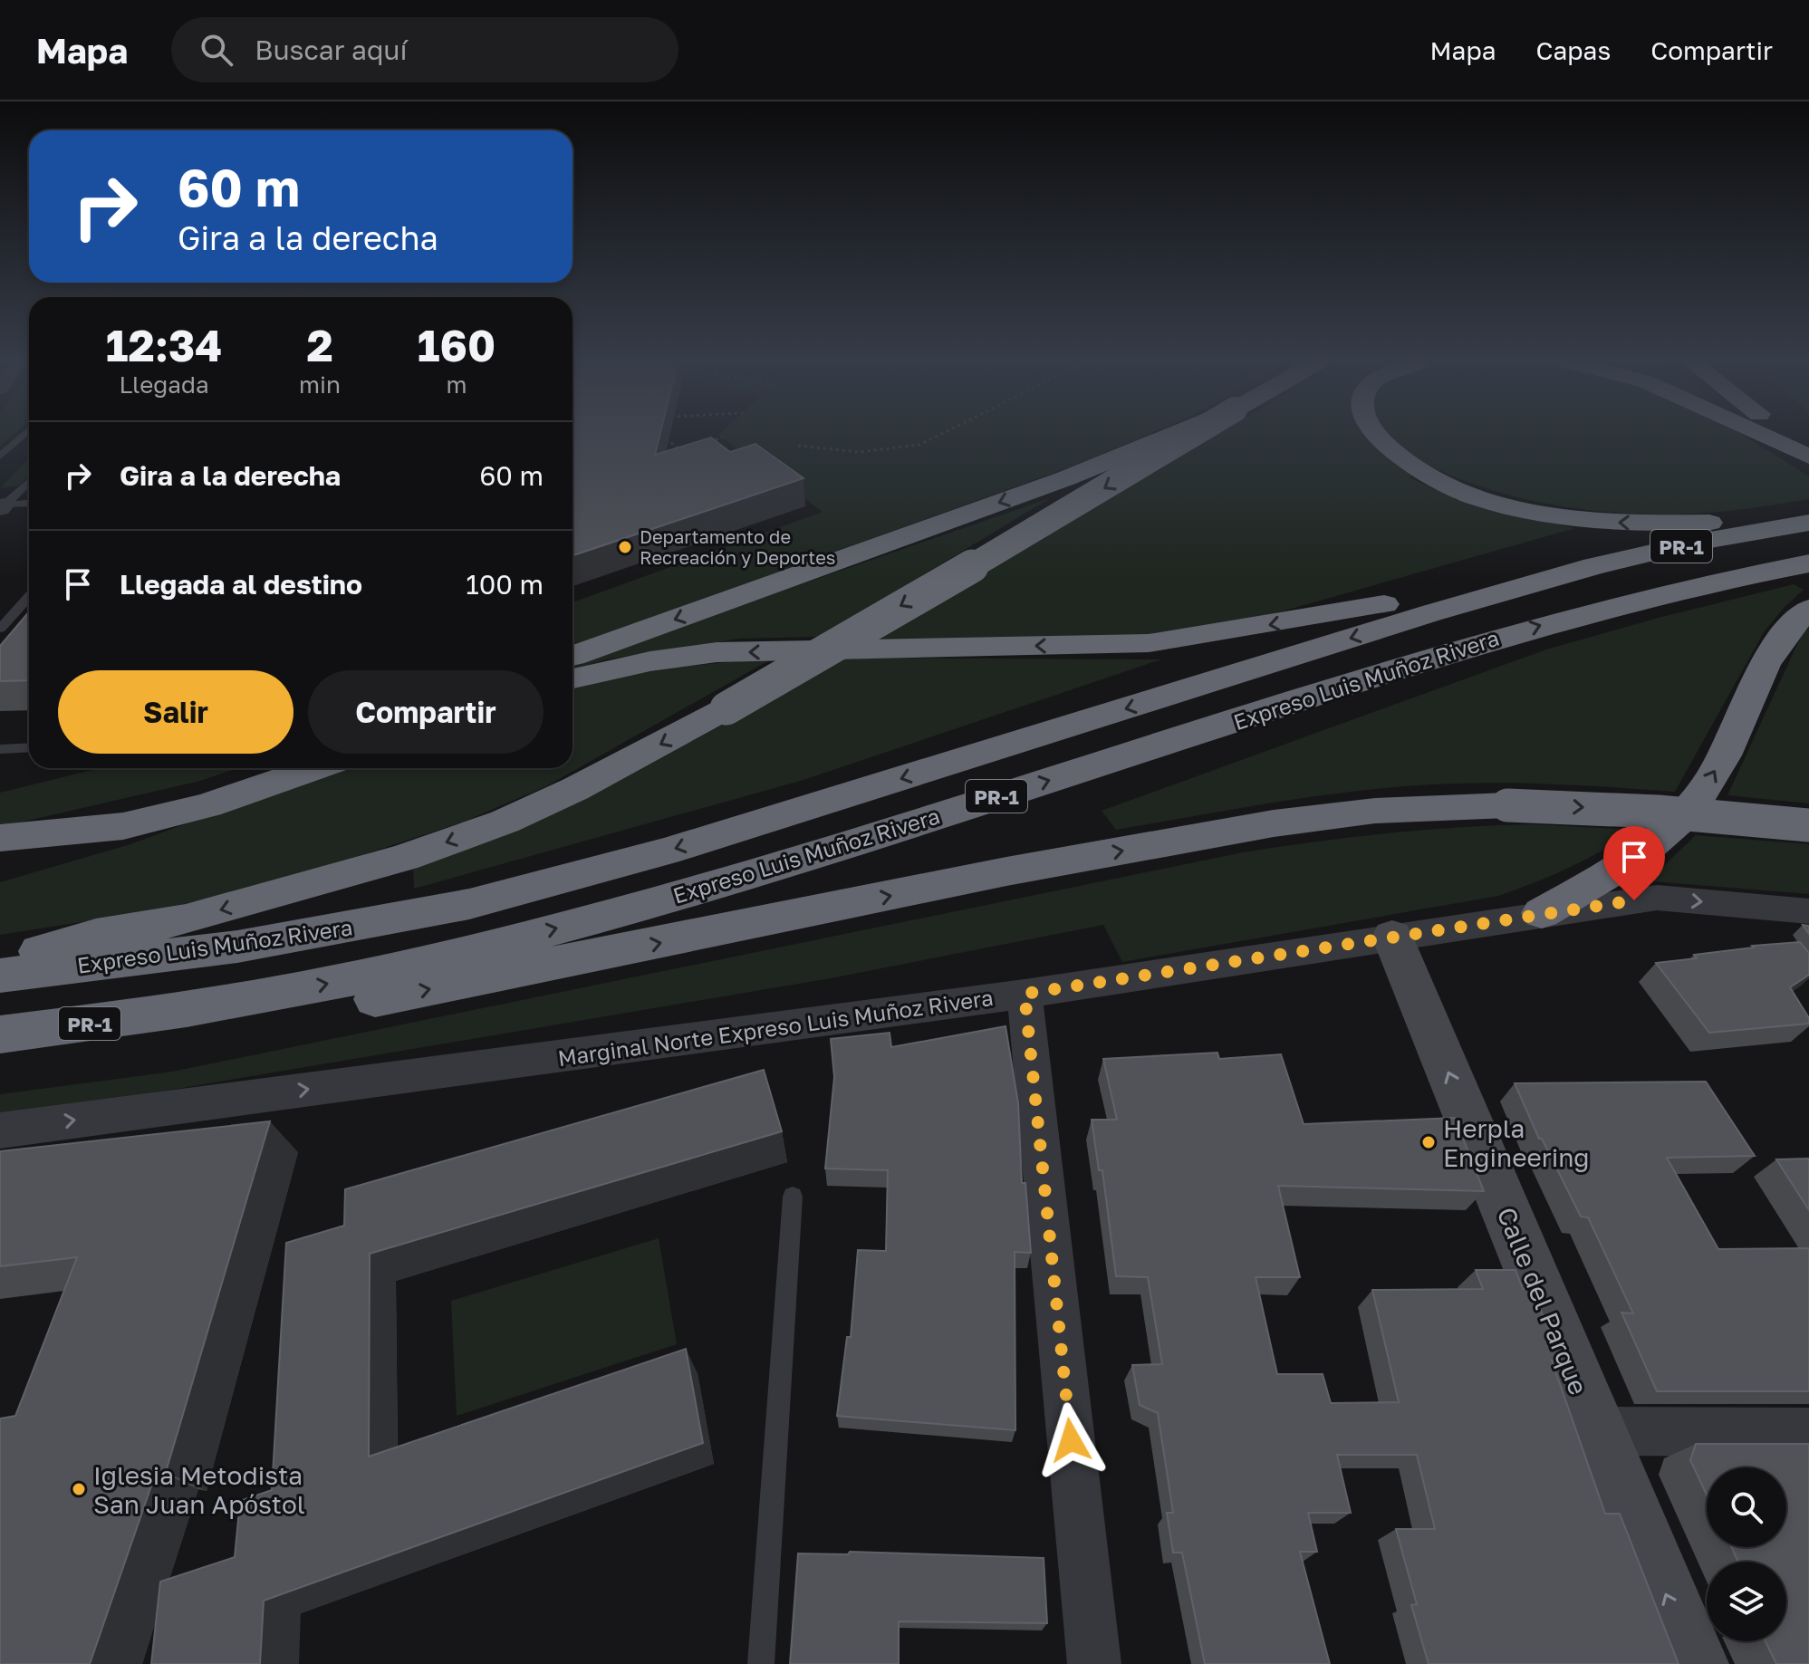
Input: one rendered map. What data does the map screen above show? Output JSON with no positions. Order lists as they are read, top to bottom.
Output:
{
  "streets": {
    "highway": ["PR-1", "Expreso Luis Muñoz Rivera"],
    "street": ["Marginal Norte Expreso Luis Muñoz Rivera", "Calle del Parque"]
  },
  "crossings": [
    ["Marginal Norte Expreso Luis Muñoz Rivera", "Calle del Parque"]
  ],
  "one_way": ["Marginal Norte Expreso Luis Muñoz Rivera"],
  "places": ["Departamento de Recreación y Deportes", "Herpla Engineering", "Iglesia Metodista San Juan Apόstol"],
  "page": {
    "header": "Mapa",
    "search": "Buscar aquí",
    "nav": ["Mapa", "Capas", "Compartir"],
    "turn": ["60 m", "Gira a la derecha"],
    "eta": [
      "12:34",
      "Llegada",
      "2",
      "min",
      "160",
      "m"
    ],
    "list": [
      {
        "name": "Gira a la derecha",
        "value": "60 m"
      },
      {
        "name": "Llegada al destino",
        "value": "100 m"
      }
    ],
    "buttons": ["Salir", "Compartir"]
  }
}
